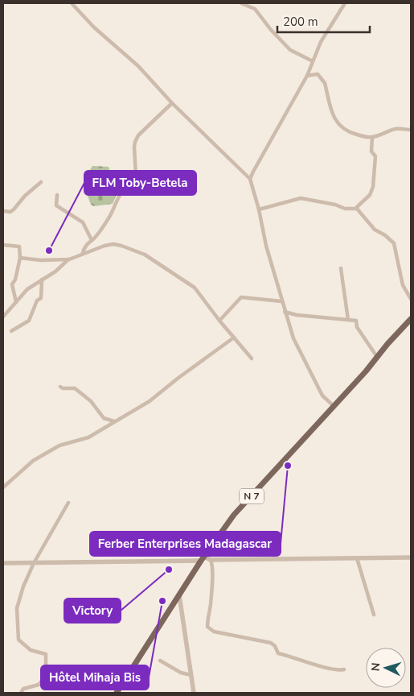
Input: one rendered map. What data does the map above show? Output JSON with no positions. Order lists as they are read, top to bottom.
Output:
{
  "streets": {
    "main road": ["N 7"]
  },
  "places": [
    "FLM Toby-Betela",
    "Ferber Enterprises Madagascar",
    "Victory",
    "Hôtel Mihaja Bis"
  ],
  "scale_bar": "200 m",
  "north": "left"
}
